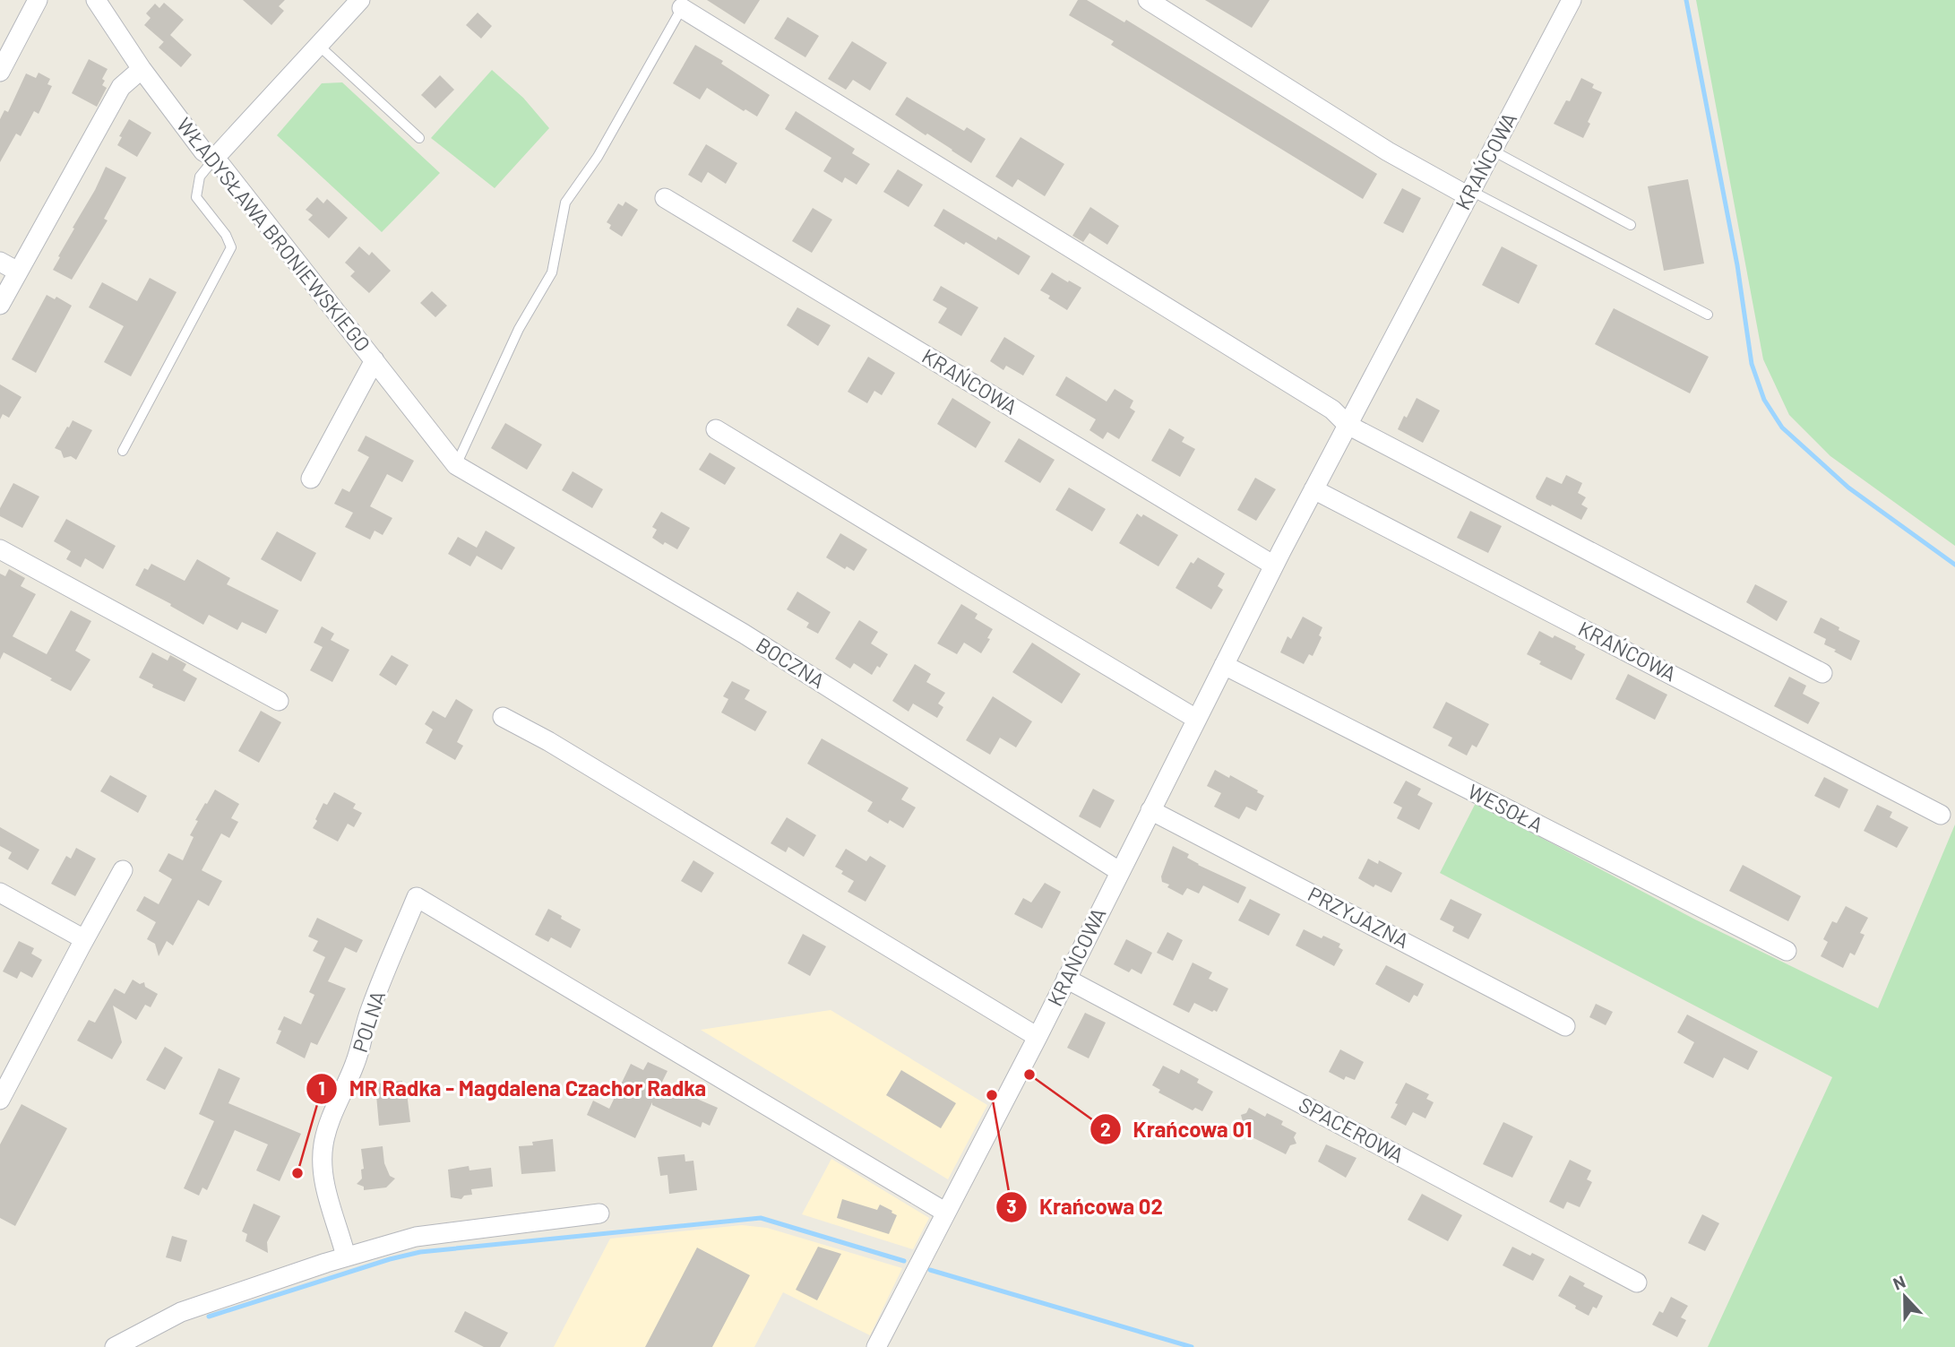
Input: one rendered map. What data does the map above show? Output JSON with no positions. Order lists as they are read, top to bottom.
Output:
{
  "streets": {
    "street": [
      "KRAŃCOWA",
      "WŁADYSŁAWA BRONIEWSKIEGO",
      "BOCZNA",
      "WESOŁA",
      "PRZYJAZNA",
      "POLNA",
      "SPACEROWA"
    ]
  },
  "crossings": [
    ["KRAŃCOWA", "BOCZNA"],
    ["KRAŃCOWA", "WESOŁA"],
    ["KRAŃCOWA", "PRZYJAZNA"],
    ["KRAŃCOWA", "POLNA"],
    ["KRAŃCOWA", "SPACEROWA"],
    ["WŁADYSŁAWA BRONIEWSKIEGO", "BOCZNA"]
  ],
  "places": ["Krańcowa 01", "Krańcowa 02", "MR Radka - Magdalena Czachor Radka"],
  "north": "top"
}
